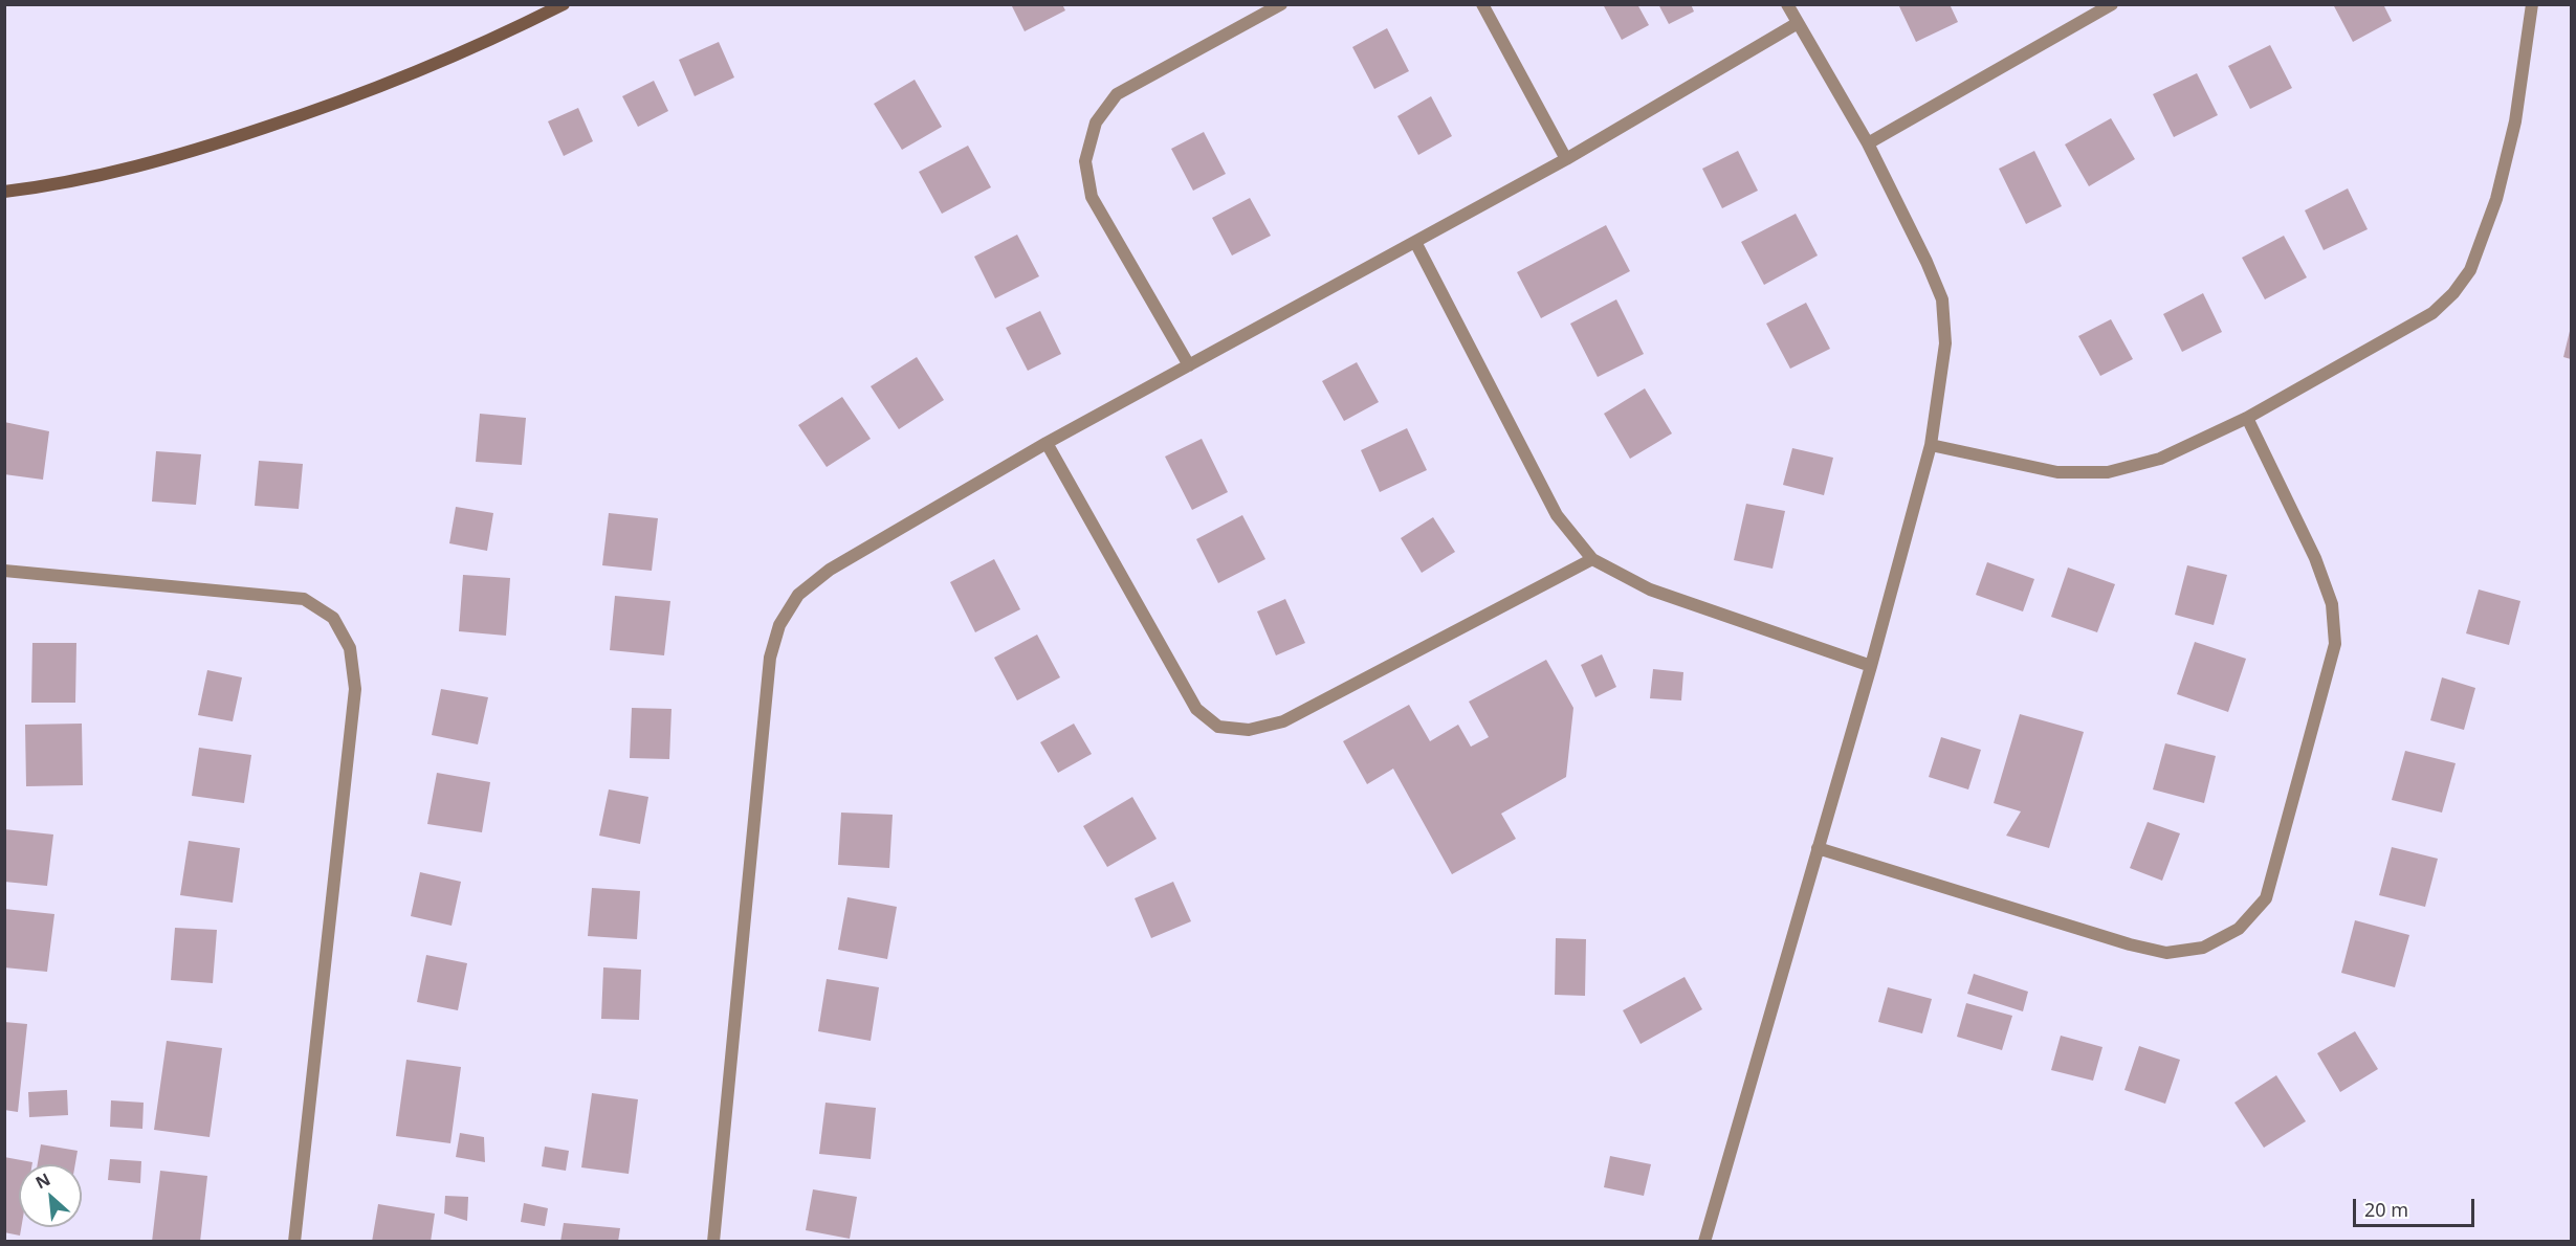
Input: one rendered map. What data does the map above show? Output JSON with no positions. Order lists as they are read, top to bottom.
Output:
{
  "scale_bar": "20 m",
  "north": "top left"
}
